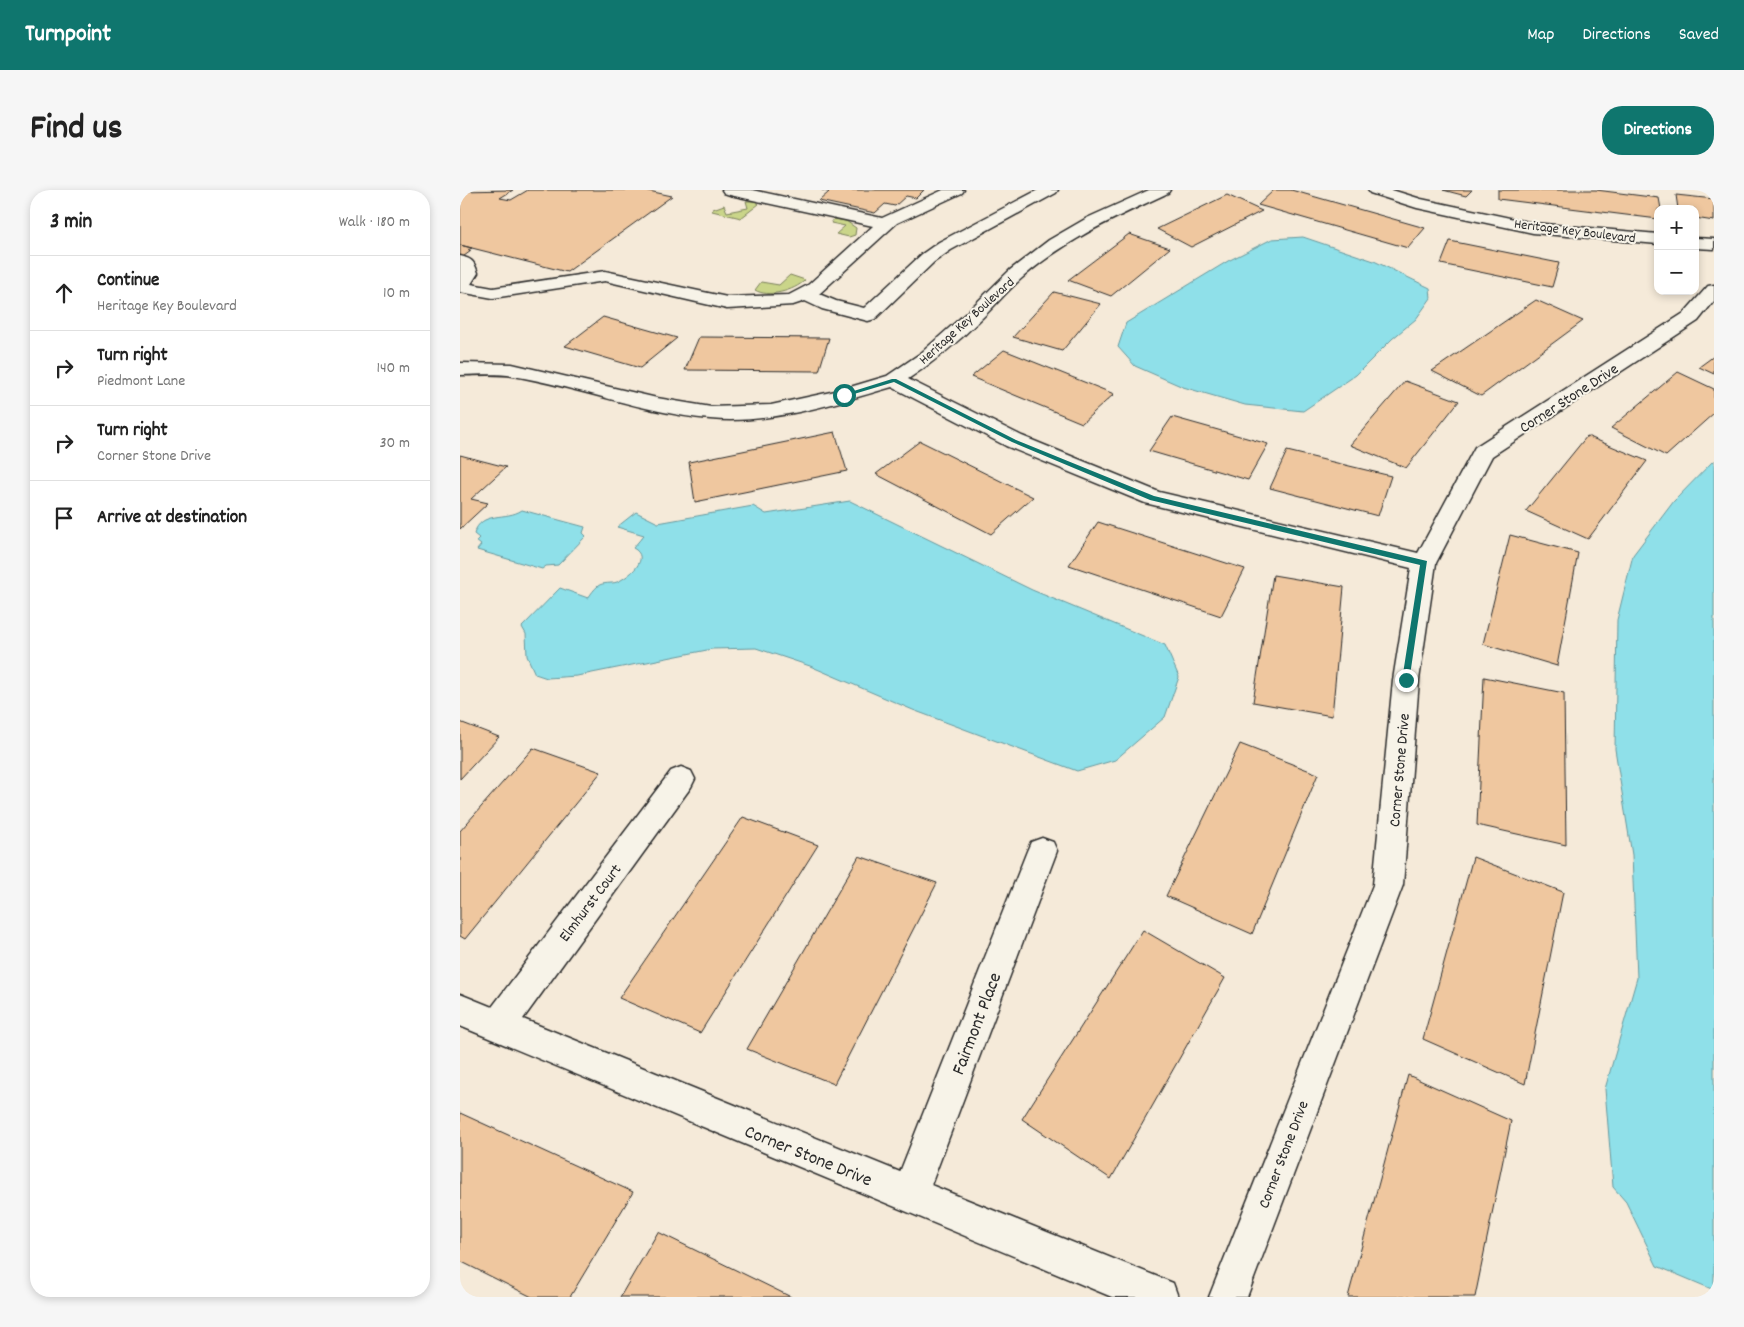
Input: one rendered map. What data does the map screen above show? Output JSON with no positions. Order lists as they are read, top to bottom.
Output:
{
  "streets": {
    "street": [
      "Heritage Key Boulevard",
      "Corner Stone Drive",
      "Elmhurst Court",
      "Fairmont Place"
    ]
  },
  "crossings": [
    ["Corner Stone Drive", "Elmhurst Court"],
    ["Corner Stone Drive", "Fairmont Place"]
  ],
  "page": {
    "header": "Turnpoint",
    "nav": ["Map", "Directions", "Saved"],
    "title": "Find us",
    "buttons": "Directions",
    "heading": ["3 min", "Walk · 180 m"],
    "map_buttons": ["+", "−"],
    "list": [
      ["Continue", "Heritage Key Boulevard", "10 m"],
      ["Turn right", "Piedmont Lane", "140 m"],
      ["Turn right", "Corner Stone Drive", "30 m"],
      "Arrive at destination"
    ]
  }
}
